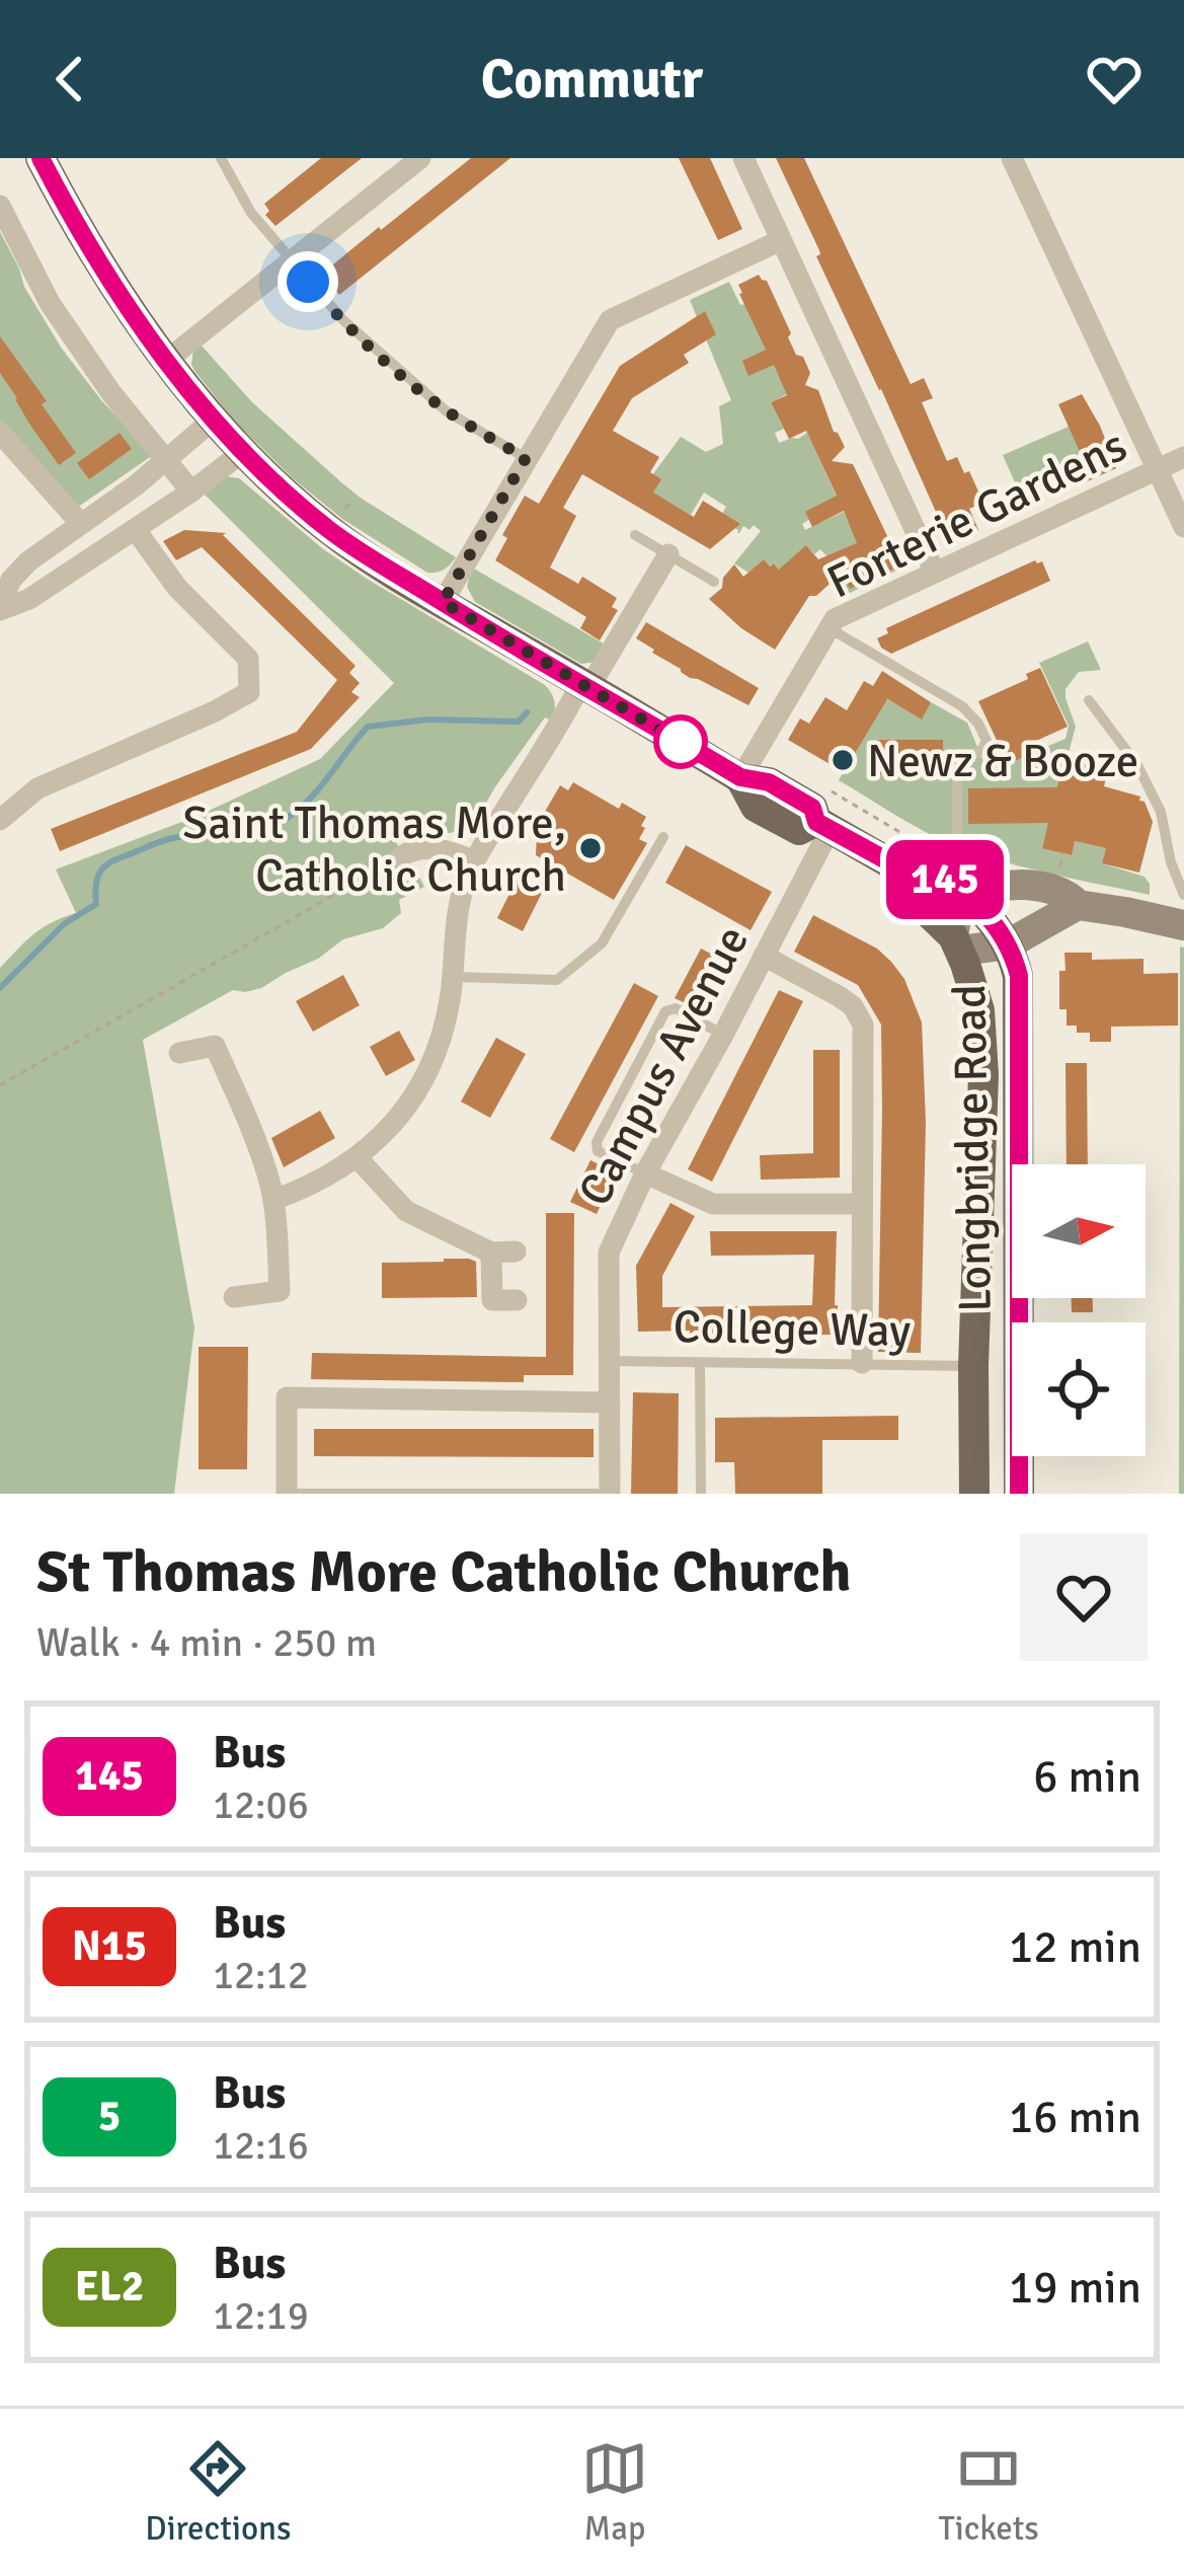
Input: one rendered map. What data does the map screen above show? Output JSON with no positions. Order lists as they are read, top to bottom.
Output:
{
  "streets": {
    "main road": ["Longbridge Road"],
    "street": ["Forterie Gardens", "Campus Avenue"],
    "lane": ["College Way"]
  },
  "crossings": [
    ["Forterie Gardens", "Longbridge Road"],
    ["Campus Avenue", "Longbridge Road"],
    ["Campus Avenue", "College Way"],
    ["Longbridge Road", "College Way"]
  ],
  "places": ["Newz & Booze", "Saint Thomas More, Catholic Church"],
  "lines": ["bus line 145"],
  "north": "right",
  "page": {
    "header": "Commutr",
    "on_map": "145",
    "heading": ["St Thomas More Catholic Church", "Walk · 4 min · 250 m"],
    "list": [
      {
        "mark": "145",
        "name": "Bus",
        "note": "12:06",
        "value": "6 min"
      },
      {
        "mark": "N15",
        "name": "Bus",
        "note": "12:12",
        "value": "12 min"
      },
      {
        "mark": "5",
        "name": "Bus",
        "note": "12:16",
        "value": "16 min"
      },
      {
        "mark": "EL2",
        "name": "Bus",
        "note": "12:19",
        "value": "19 min"
      }
    ],
    "tabs": ["Directions", "Map", "Tickets"]
  }
}
